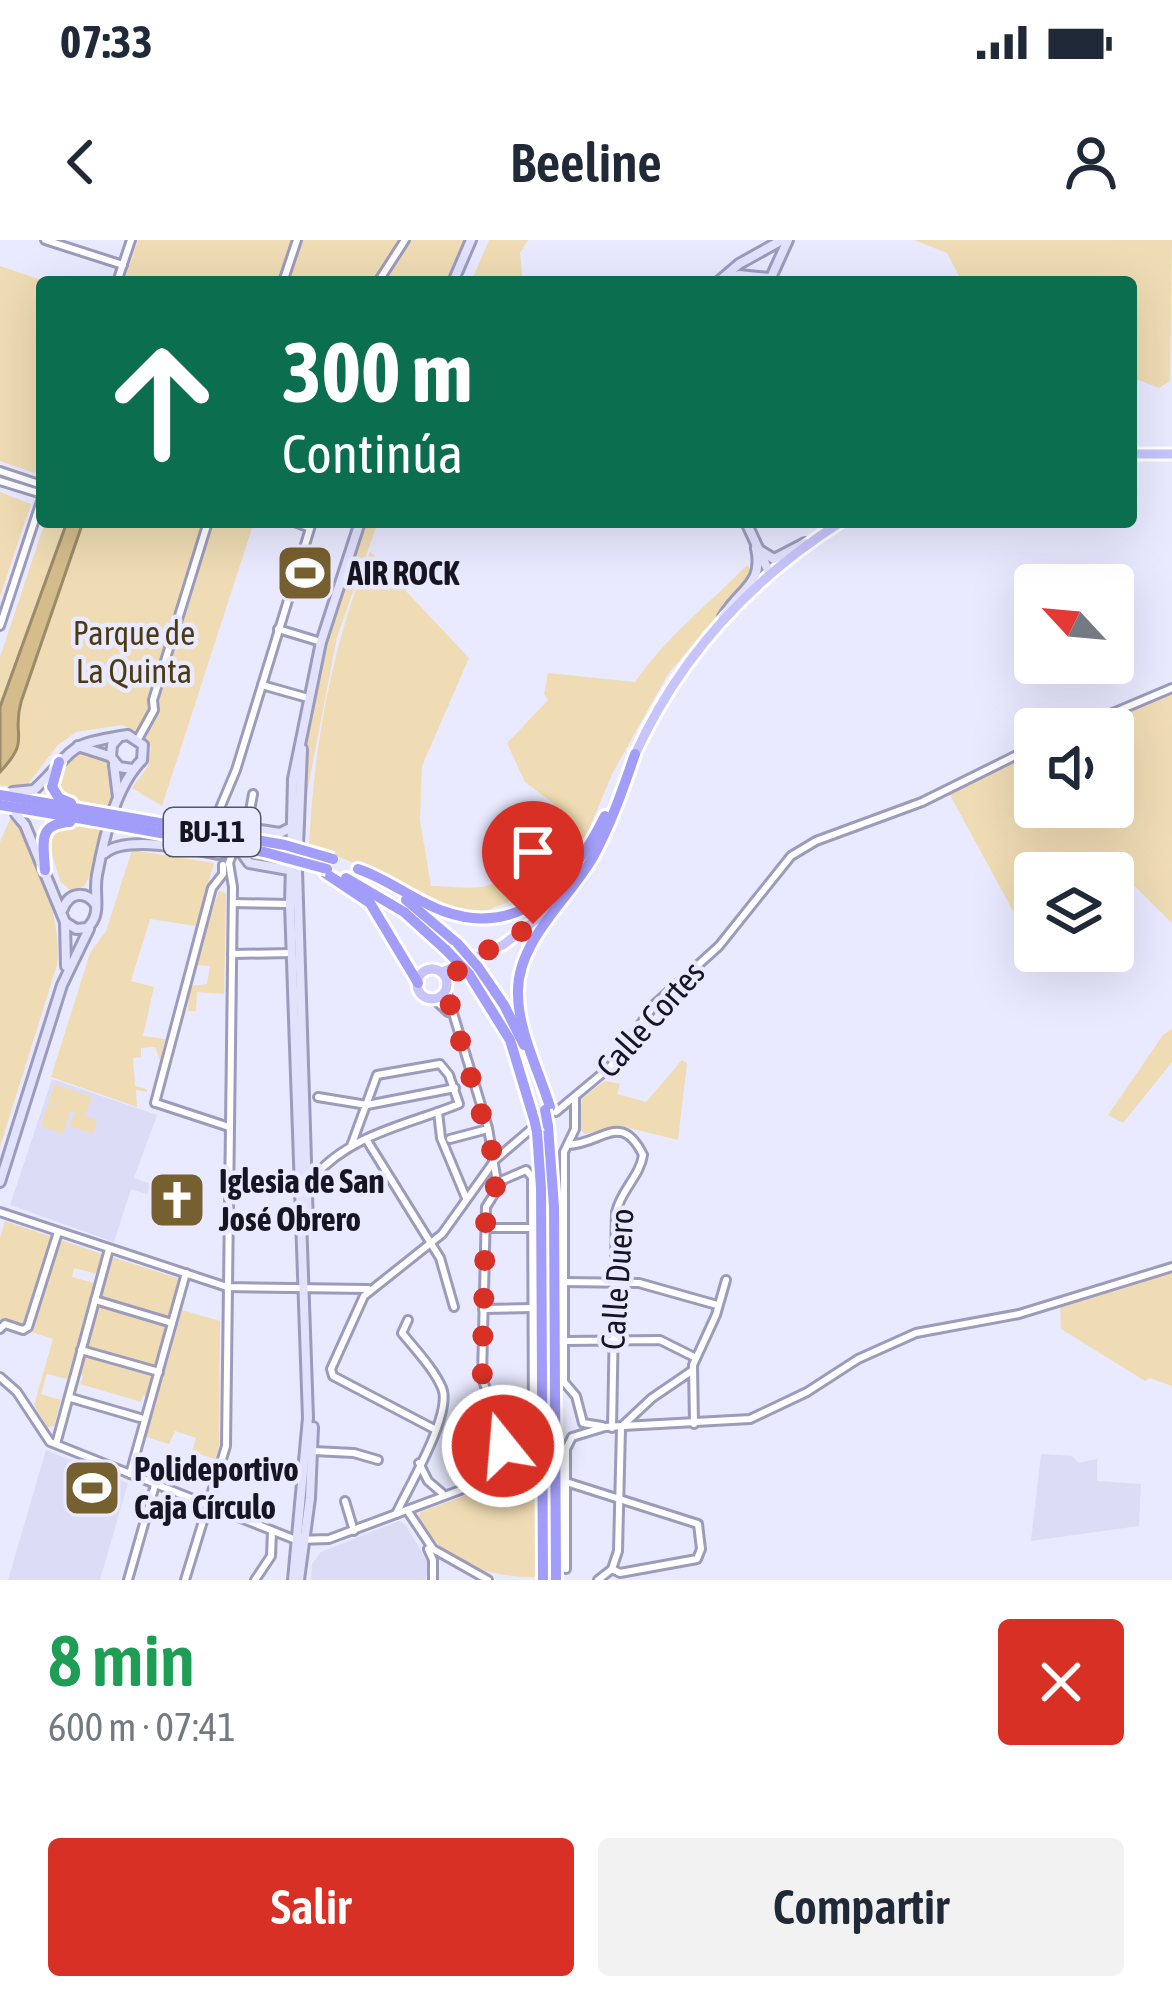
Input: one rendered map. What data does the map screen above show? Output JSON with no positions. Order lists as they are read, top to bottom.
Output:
{
  "streets": {
    "highway": ["BU-11"],
    "street": ["Calle Cortes", "Calle Duero"]
  },
  "crossings": [
    ["BU-11", "Calle Cortes"]
  ],
  "parks": ["Parque de La Quinta"],
  "places": {
    "sports": ["AIR ROCK", "Polideportivo Caja Círculo"],
    "church": ["Iglesia de San José Obrero"]
  },
  "north": "top left",
  "page": {
    "status": "07:33",
    "header": "Beeline",
    "turn": ["300 m", "Continúa"],
    "heading": ["8 min", "600 m · 07:41"],
    "buttons": ["Salir", "Compartir"]
  }
}
